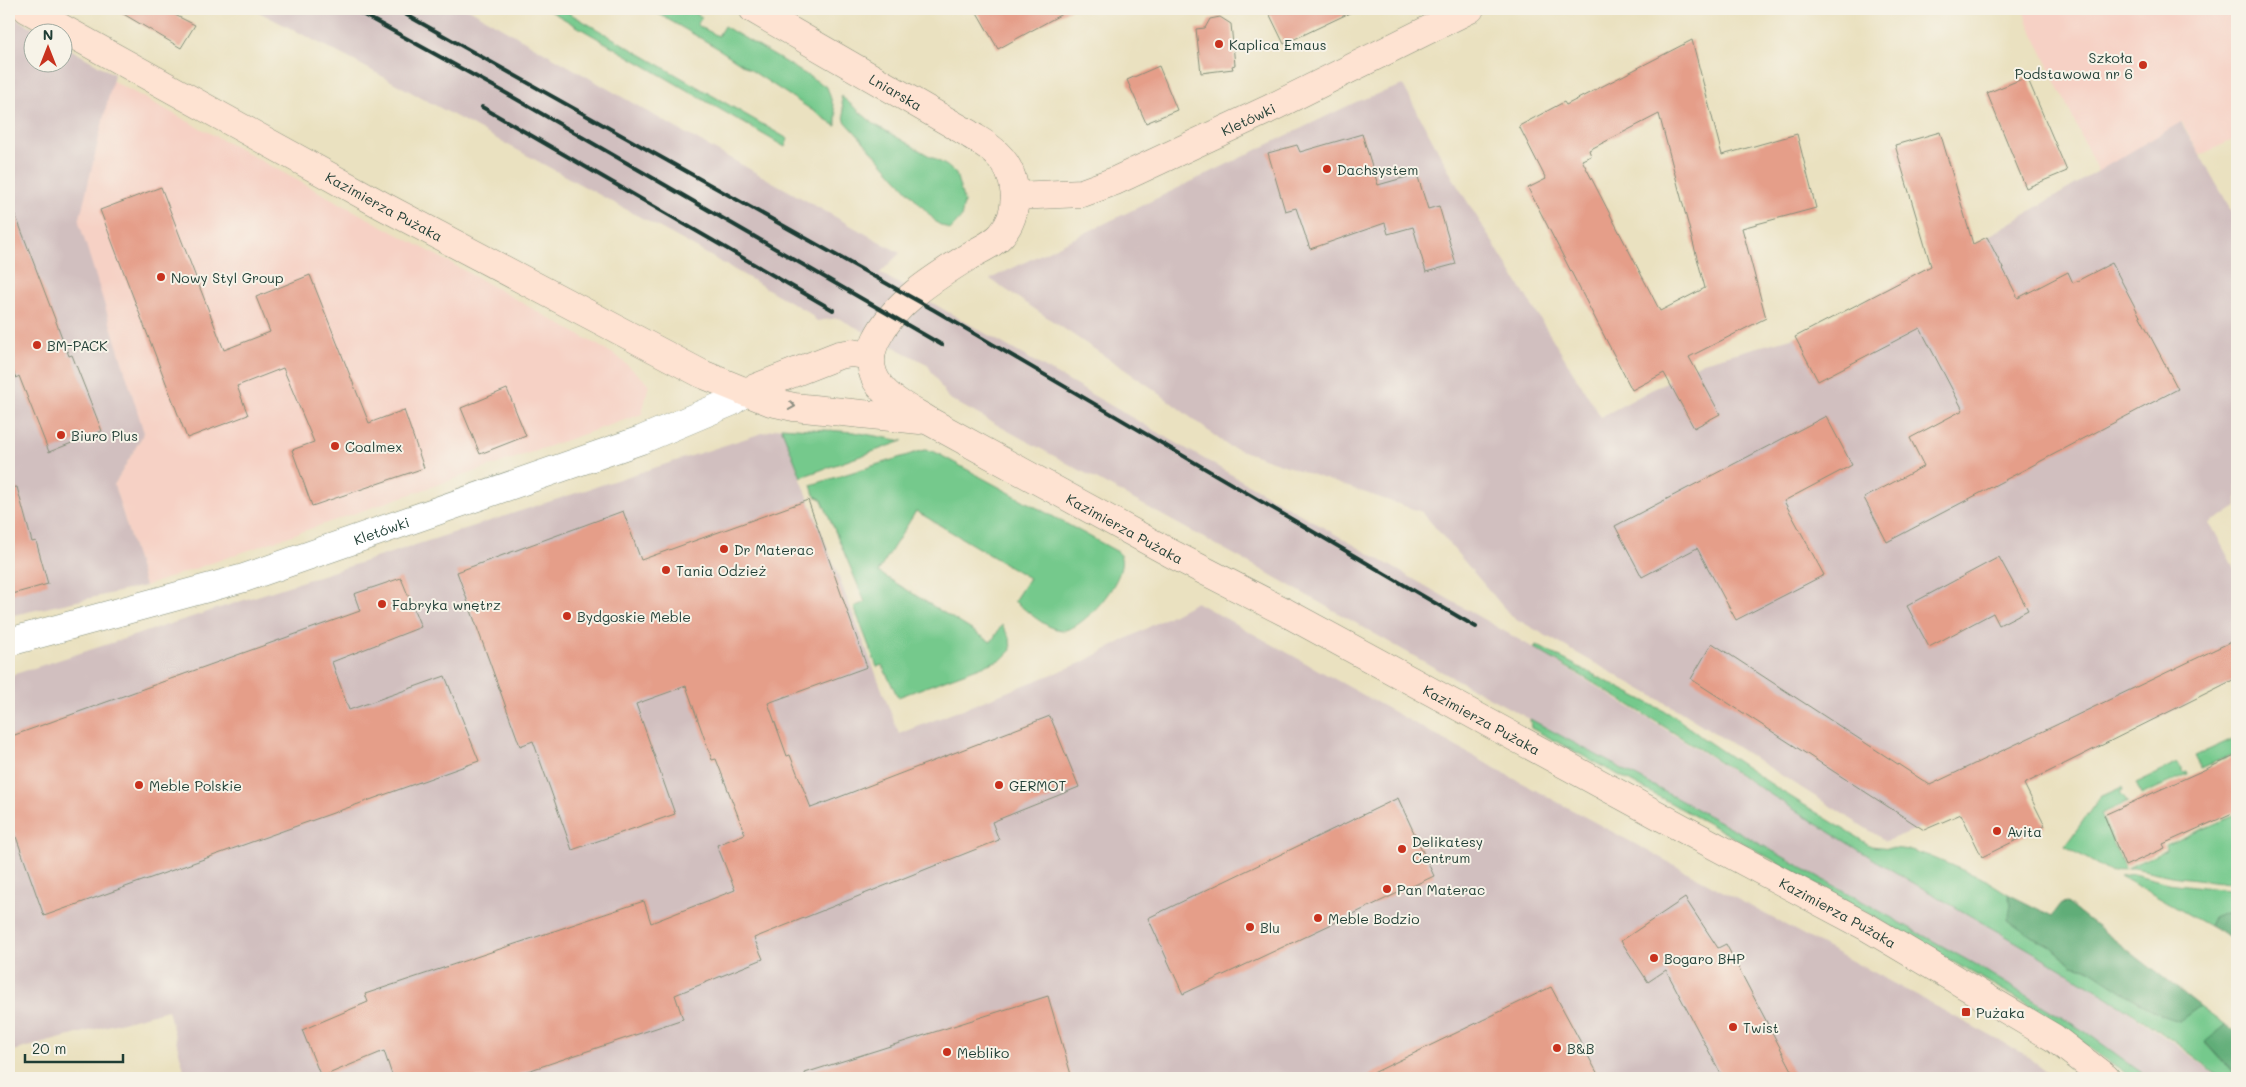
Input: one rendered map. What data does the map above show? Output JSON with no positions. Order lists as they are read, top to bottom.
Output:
{
  "streets": {
    "street": ["Lniarska", "Kletówki", "Kazimierza Pużaka"]
  },
  "crossings": [
    ["Lniarska", "Kletówki"],
    ["Kletówki", "Kazimierza Pużaka"]
  ],
  "places": {
    "other": [
      "Kaplica Emaus",
      "Szkoła Podstawowa nr 6",
      "Dachsystem",
      "Nowy Styl Group",
      "BM-PACK",
      "Biuro Plus",
      "Coalmex",
      "Dr Materac",
      "Tania Odzież",
      "Fabryka wnętrz",
      "Bydgoskie Meble",
      "Meble Polskie",
      "GERMOT",
      "Avita",
      "Delikatesy Centrum",
      "Pan Materac",
      "Meble Bodzio",
      "Blu",
      "Bogaro BHP",
      "Twist",
      "B&B",
      "Mebliko"
    ],
    "transit": ["Pużaka"]
  },
  "scale_bar": "20 m",
  "north": "top"
}
